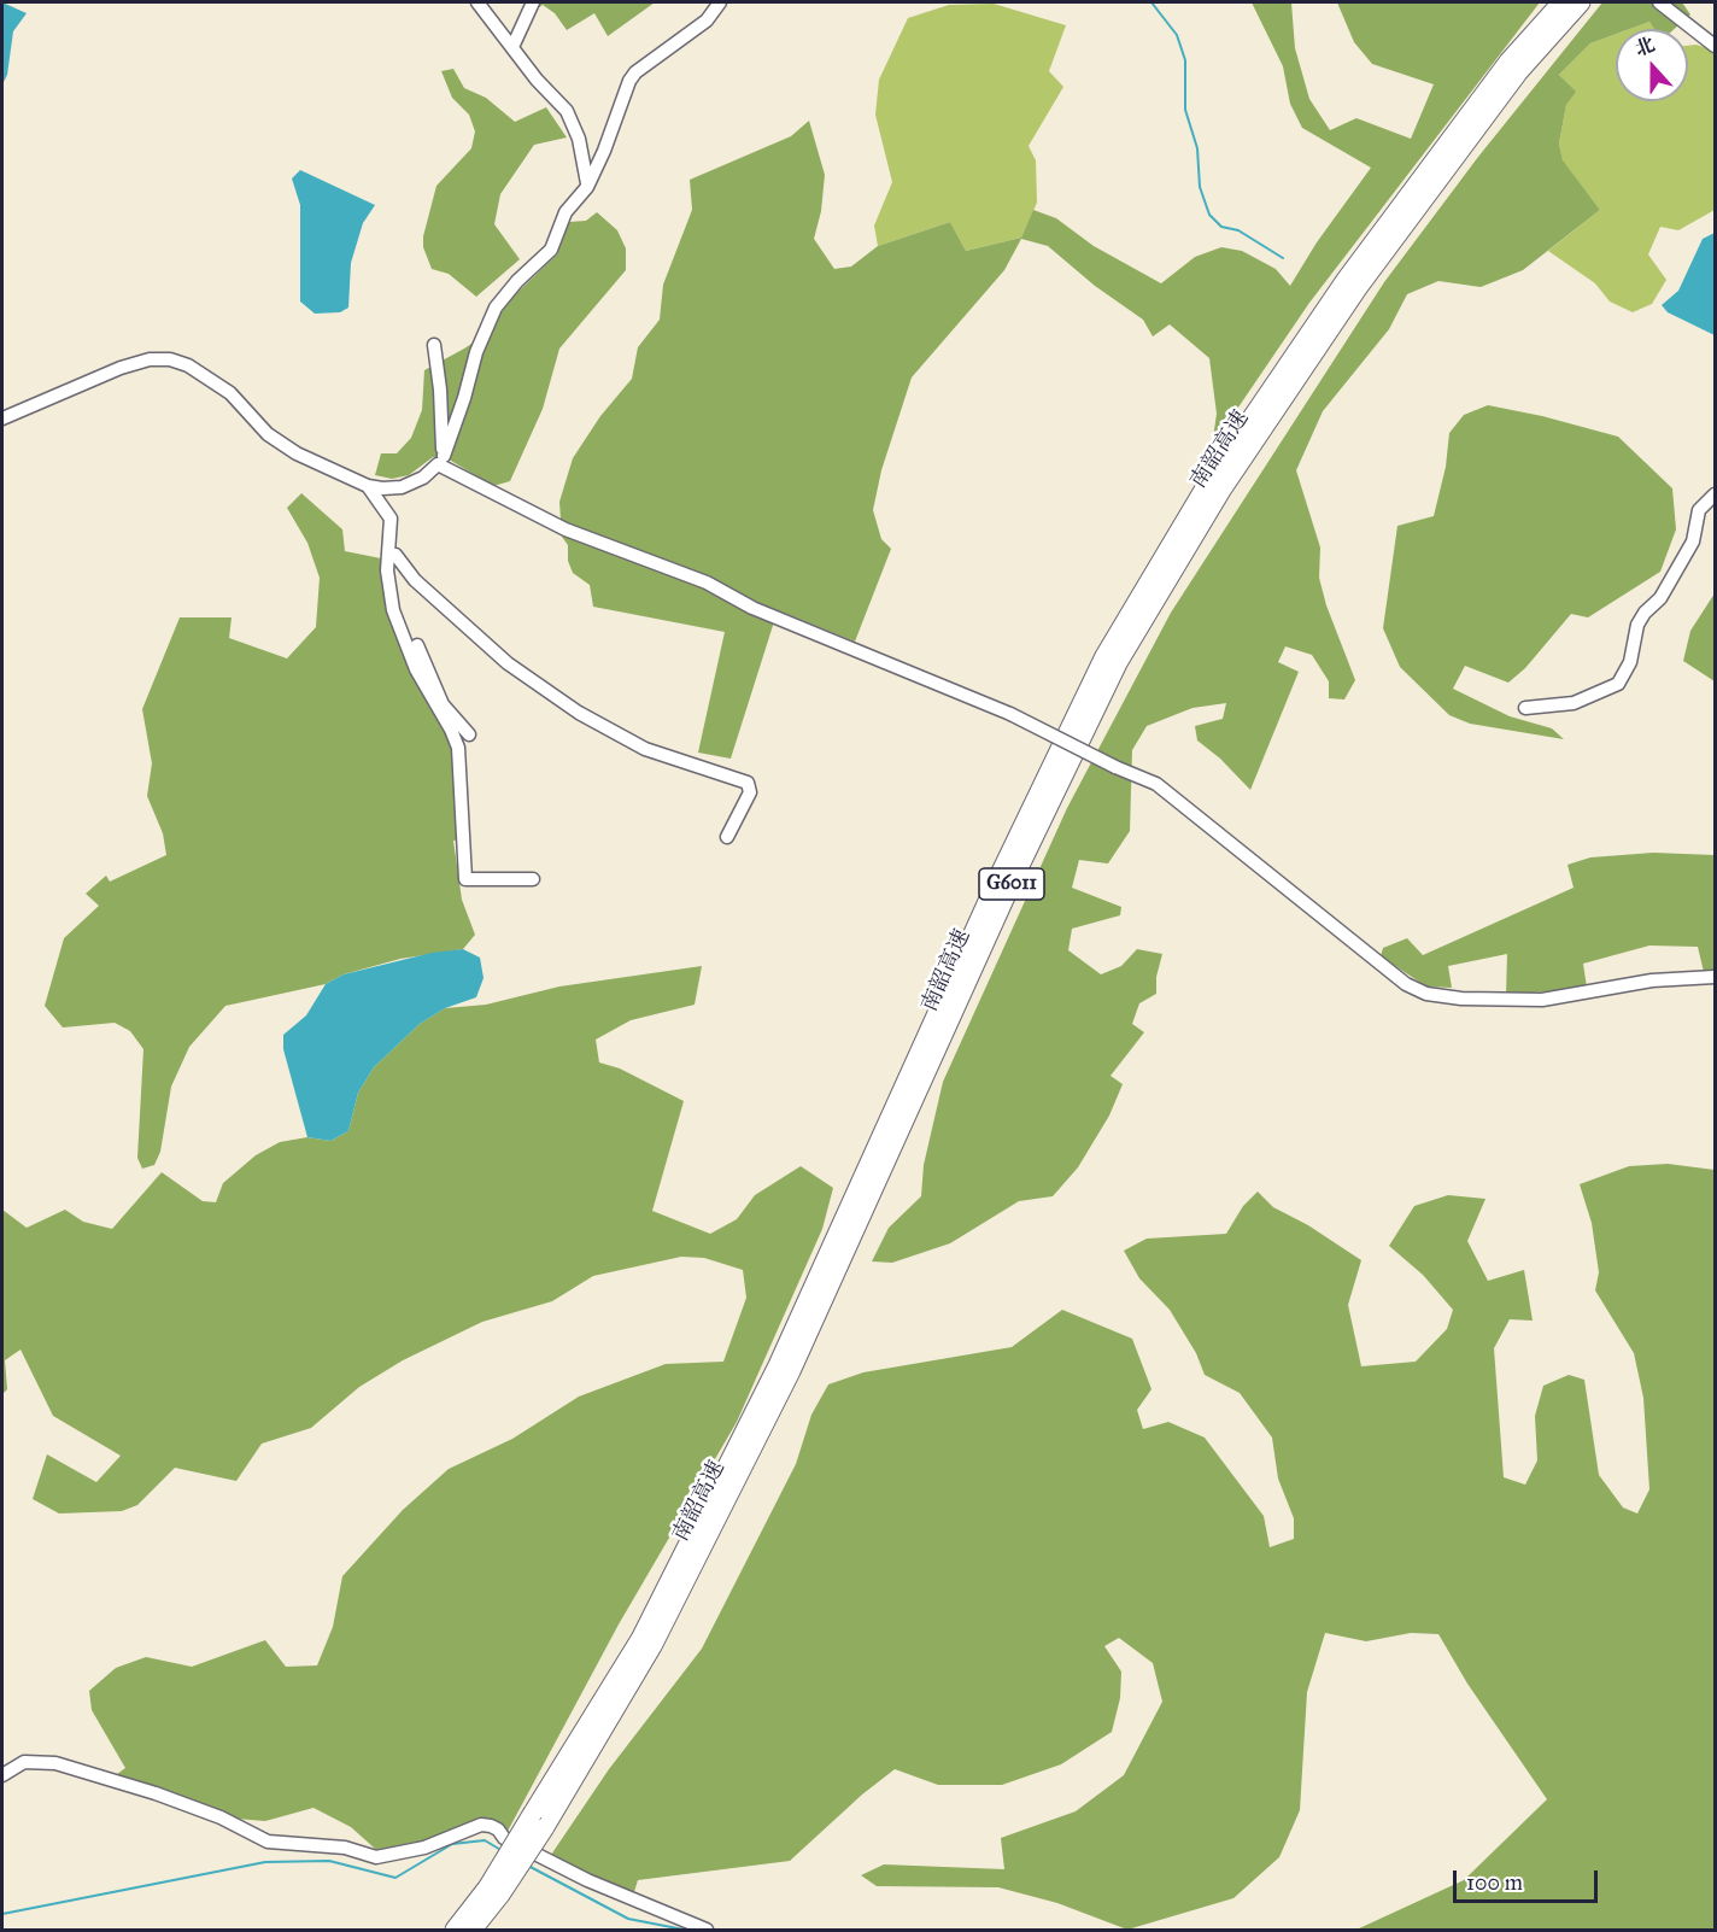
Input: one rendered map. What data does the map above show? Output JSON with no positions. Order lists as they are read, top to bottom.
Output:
{
  "streets": {
    "highway": ["南韶高速", "G6011"]
  },
  "scale_bar": "100 m",
  "north": "top"
}
